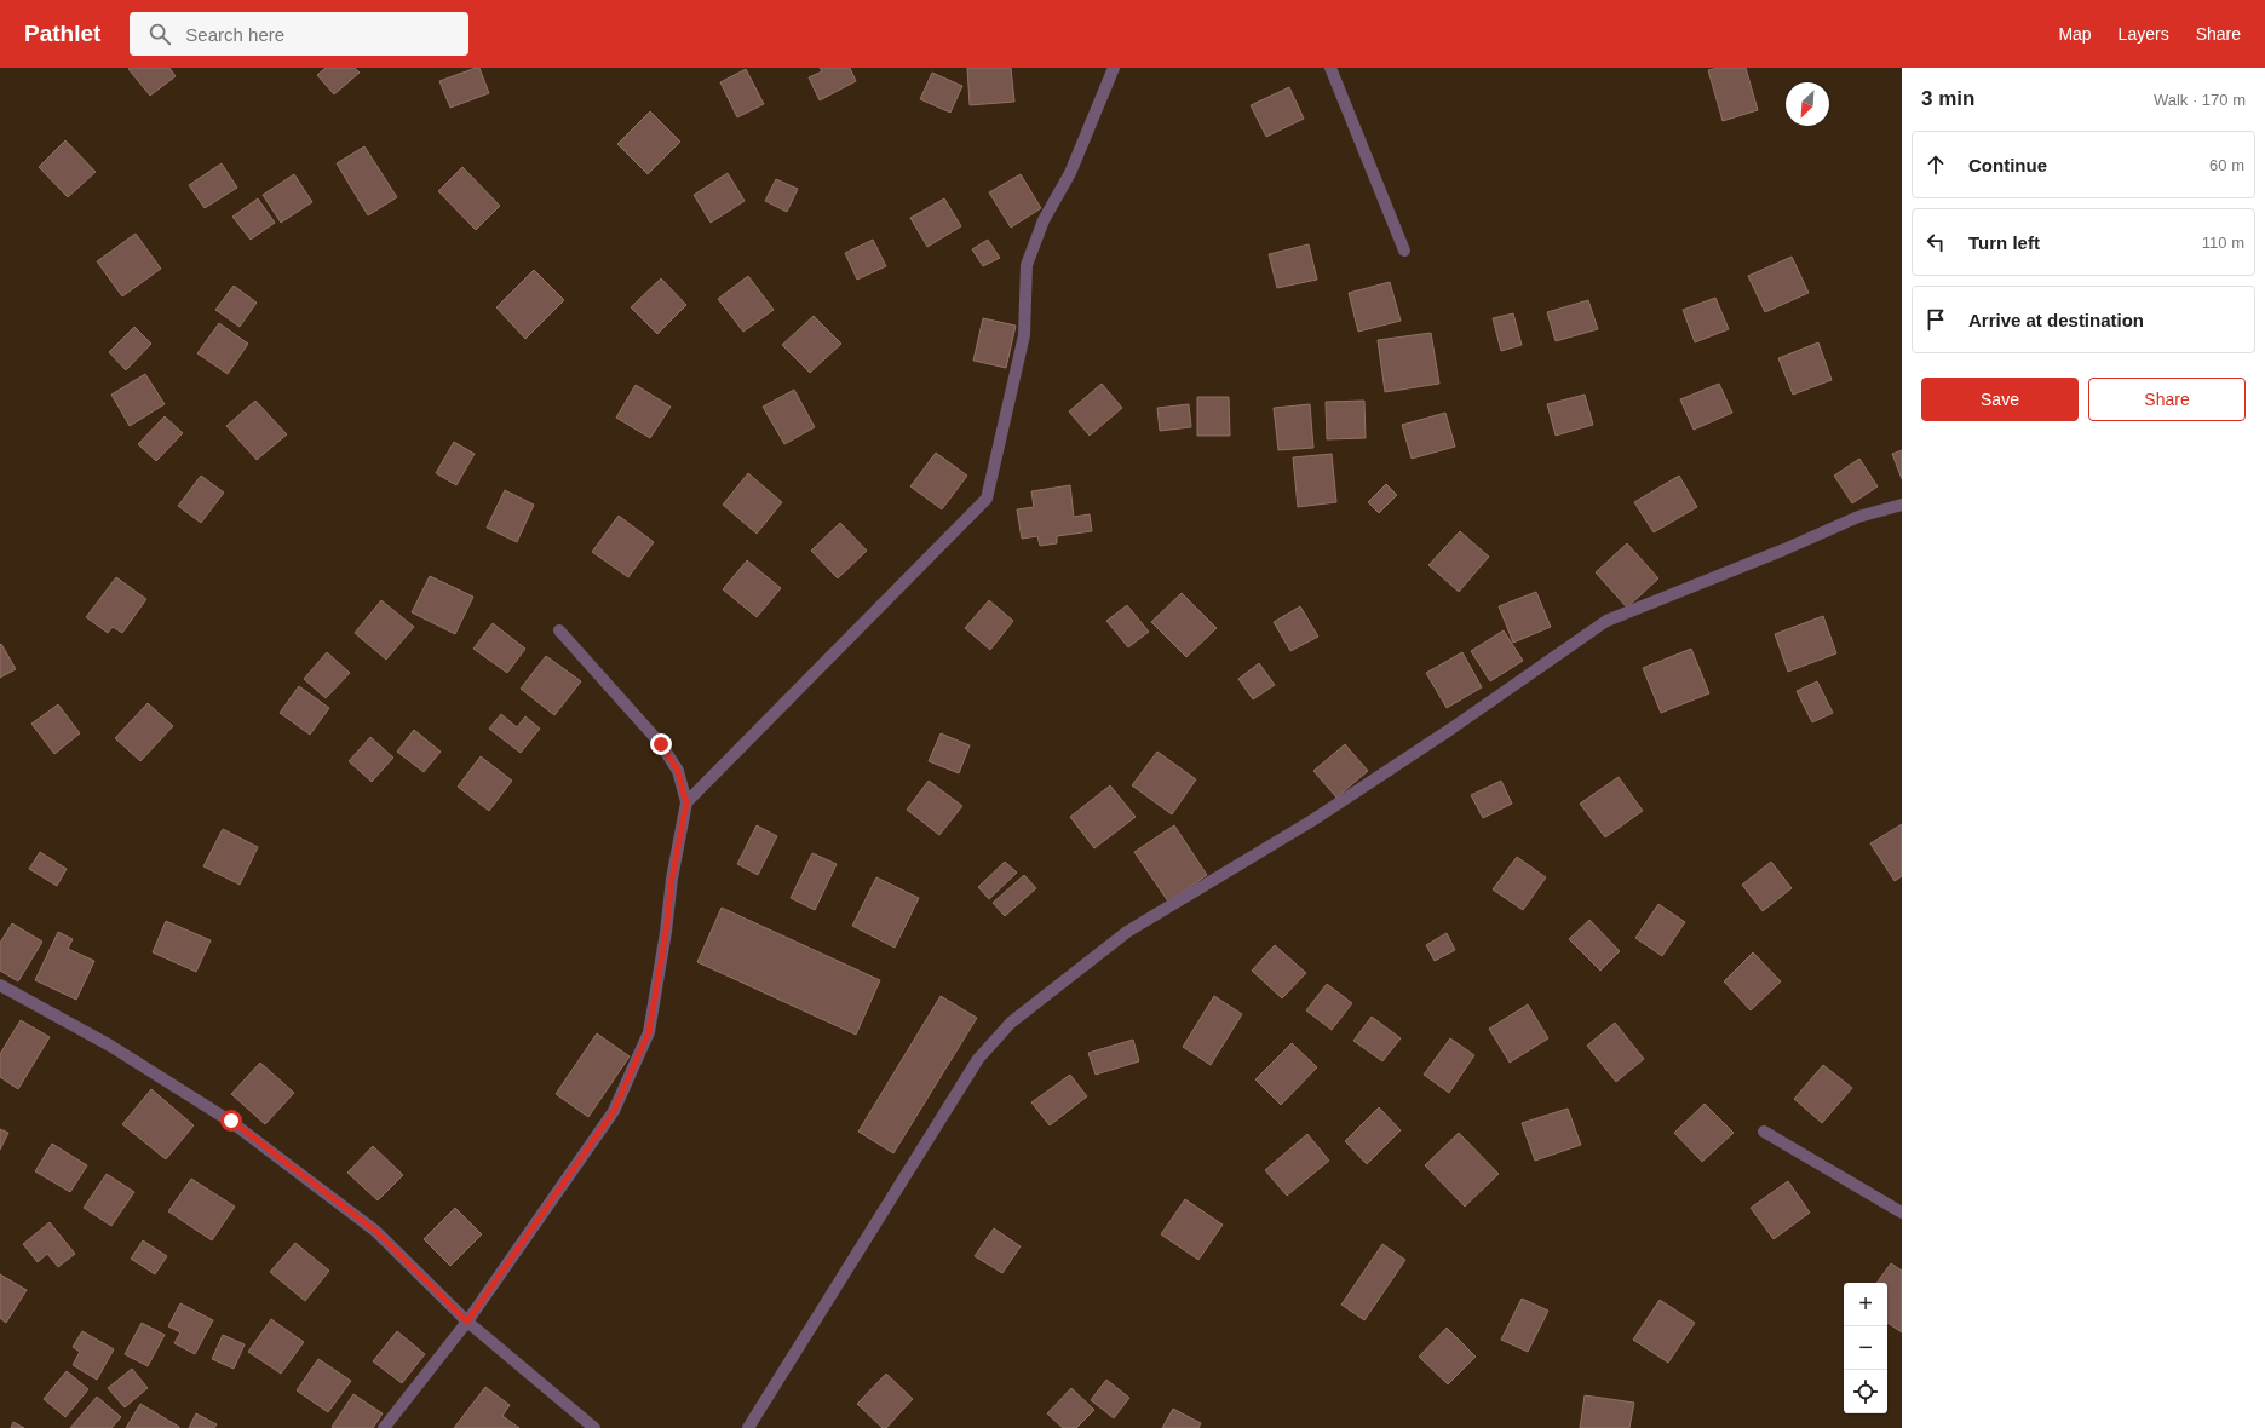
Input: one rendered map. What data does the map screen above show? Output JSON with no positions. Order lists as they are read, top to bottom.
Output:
{
  "north": "bottom left",
  "page": {
    "header": "Pathlet",
    "search": "Search here",
    "nav": ["Map", "Layers", "Share"],
    "heading": ["3 min", "Walk · 170 m"],
    "list": [
      ["Continue", "60 m"],
      ["Turn left", "110 m"],
      "Arrive at destination"
    ],
    "buttons": ["Save", "Share"],
    "map_buttons": ["+", "−"]
  }
}
